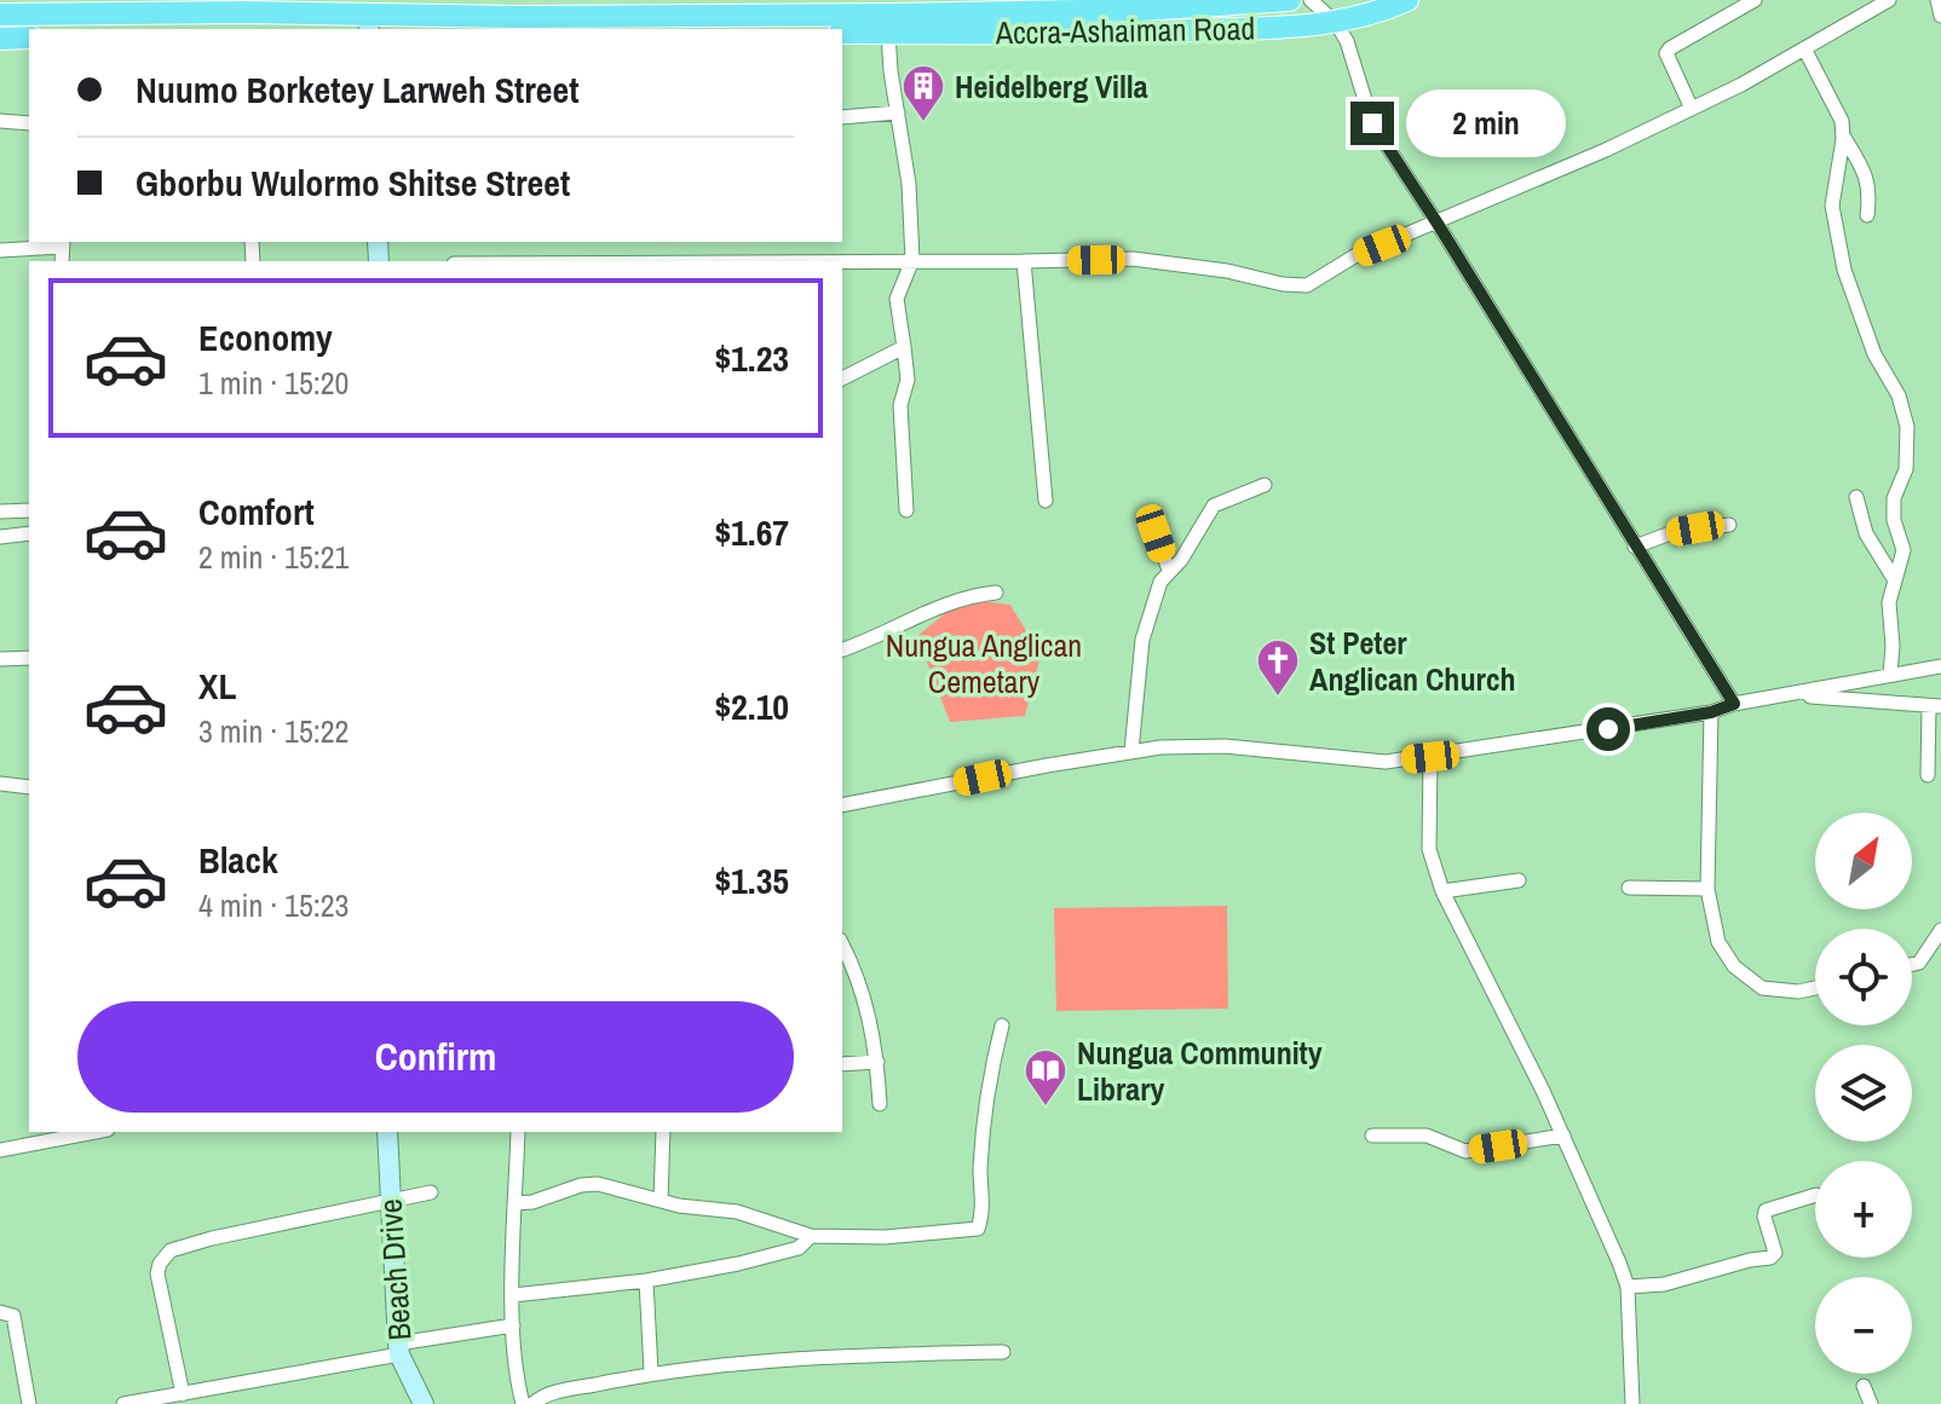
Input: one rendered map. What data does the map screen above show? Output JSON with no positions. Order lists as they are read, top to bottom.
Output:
{
  "streets": {
    "main road": ["Accra-Ashaiman Road"],
    "street": ["Beach Drive"]
  },
  "parks": ["Nungua Anglican Cemetary"],
  "places": {
    "building": ["Heidelberg Villa"],
    "church": ["St Peter Anglican Church"],
    "library": ["Nungua Community Library"]
  },
  "north": "top right",
  "page": {
    "banner": ["Nuumo Borketey Larweh Street", "Gborbu Wulormo Shitse Street"],
    "bubble": "2 min",
    "list": [
      {
        "name": "Economy",
        "note": "1 min · 15:20",
        "value": "$1.23"
      },
      {
        "name": "Comfort",
        "note": "2 min · 15:21",
        "value": "$1.67"
      },
      {
        "name": "XL",
        "note": "3 min · 15:22",
        "value": "$2.10"
      },
      {
        "name": "Black",
        "note": "4 min · 15:23",
        "value": "$1.35"
      }
    ],
    "map_buttons": ["+", "−"],
    "buttons": "Confirm"
  }
}
